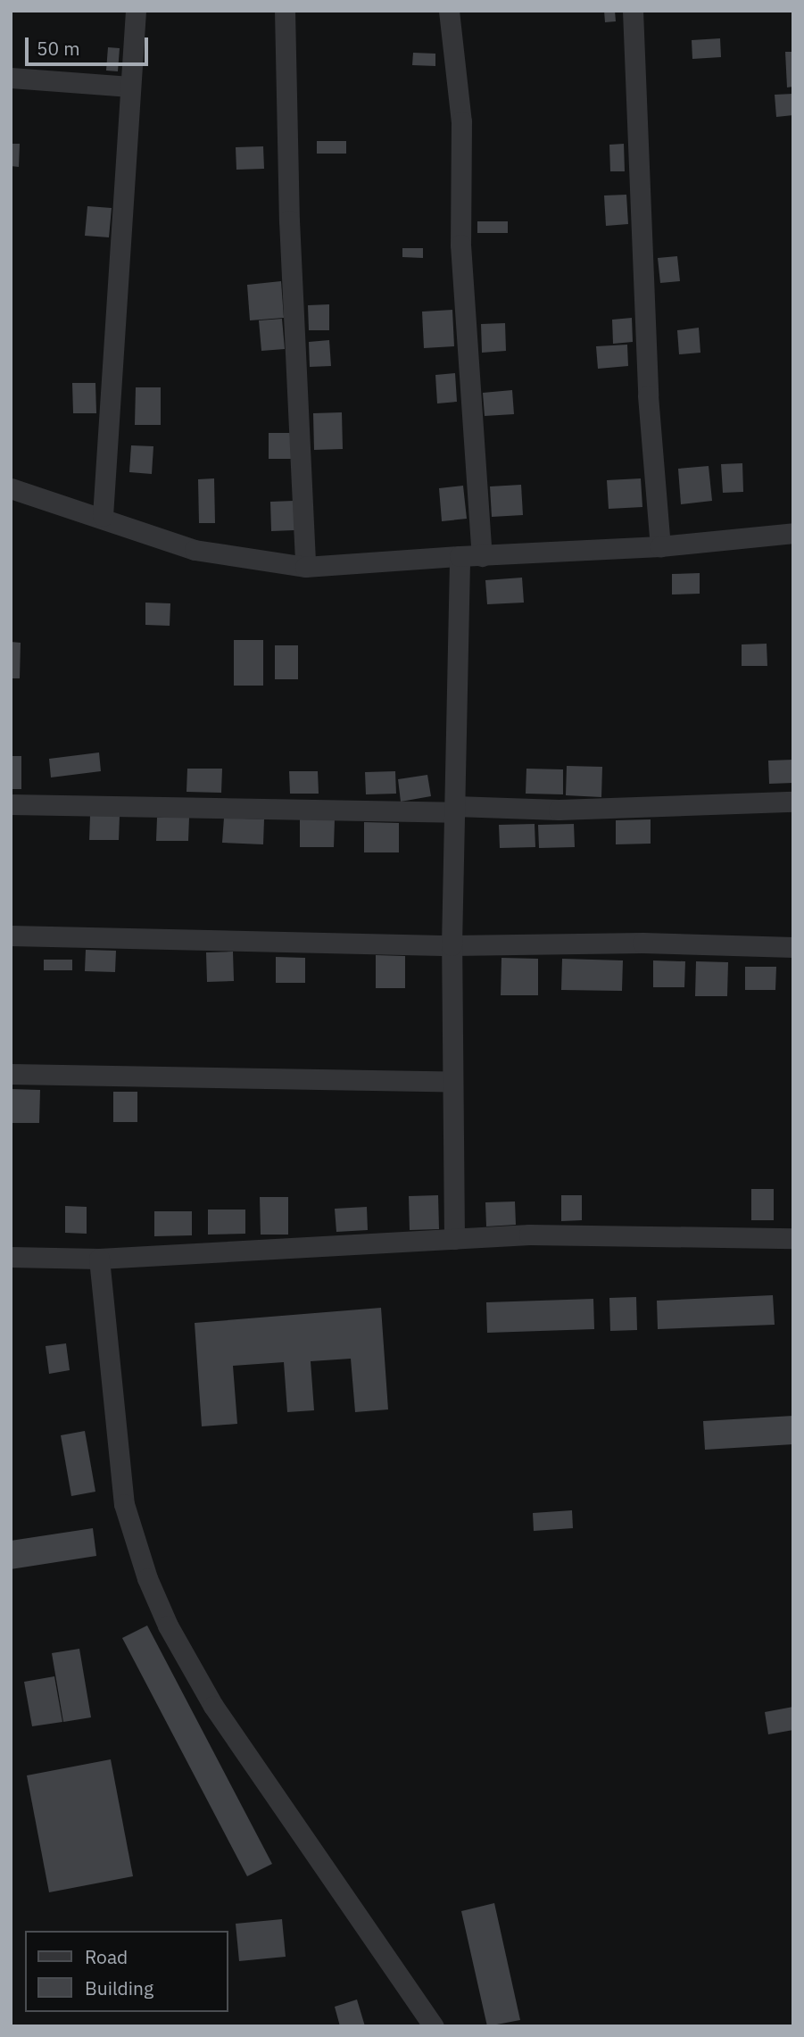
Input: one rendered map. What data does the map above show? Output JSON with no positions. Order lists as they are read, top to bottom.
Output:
{
  "legend": ["Road", "Building"],
  "scale_bar": "50 m"
}
